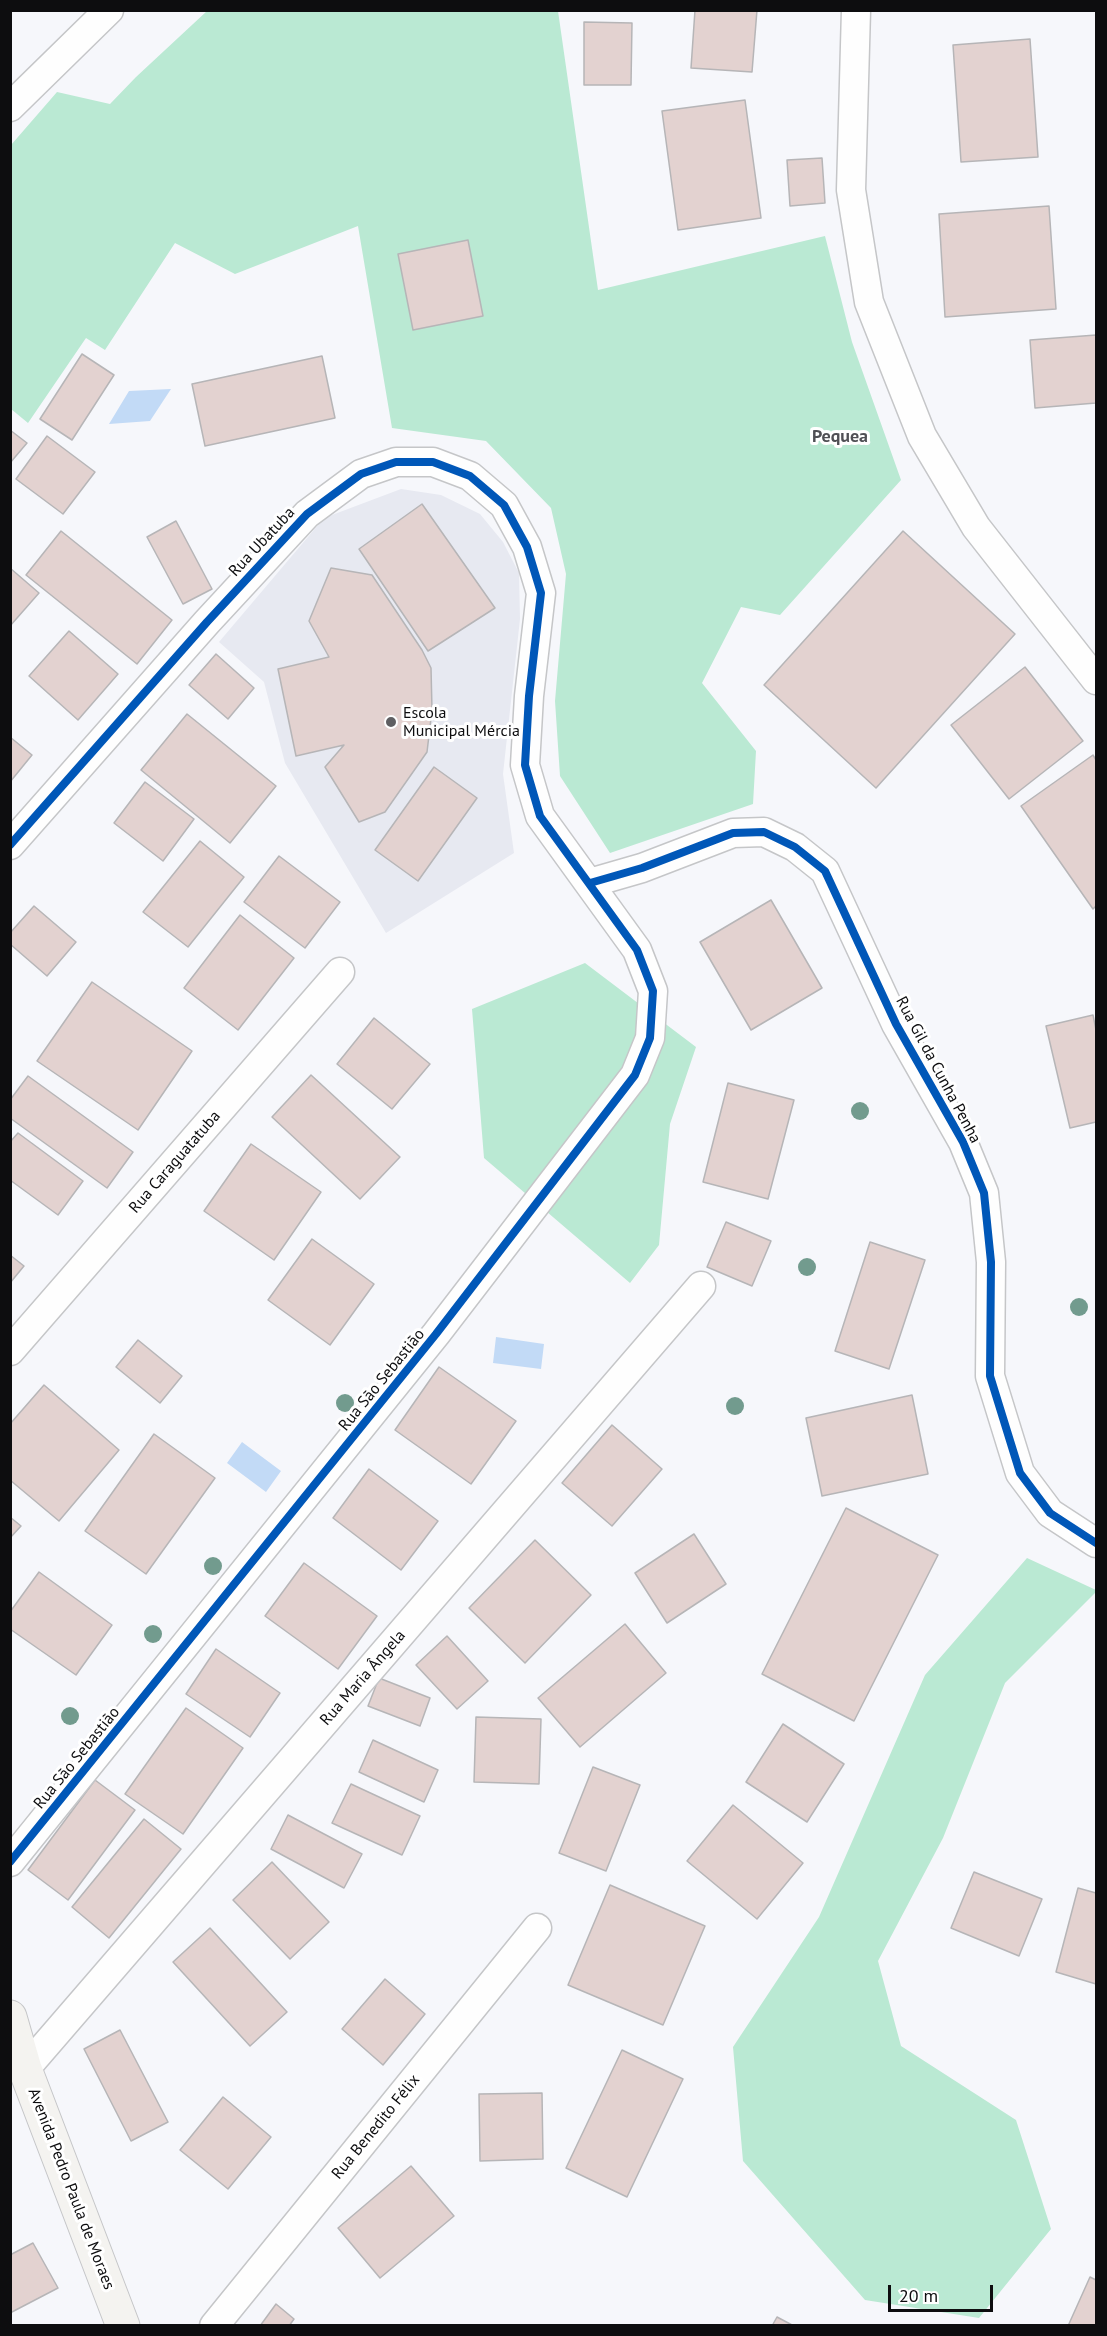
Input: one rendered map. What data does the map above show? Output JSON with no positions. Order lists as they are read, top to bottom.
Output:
{
  "streets": {
    "main road": ["Avenida Pedro Paula de Moraes"],
    "street": [
      "Rua Ubatuba",
      "Rua Gil da Cunha Penha",
      "Rua Caraguatatuba",
      "Rua São Sebastião",
      "Rua Maria Ângela",
      "Rua Benedito Félix"
    ]
  },
  "crossings": [
    ["Rua Ubatuba", "Rua Gil da Cunha Penha"],
    ["Rua Ubatuba", "Rua São Sebastião"],
    ["Rua Gil da Cunha Penha", "Rua São Sebastião"],
    ["Rua Maria Ângela", "Avenida Pedro Paula de Moraes"]
  ],
  "districts": ["Pequea"],
  "places": ["Escola Municipal Mércia"],
  "scale_bar": "20 m"
}
